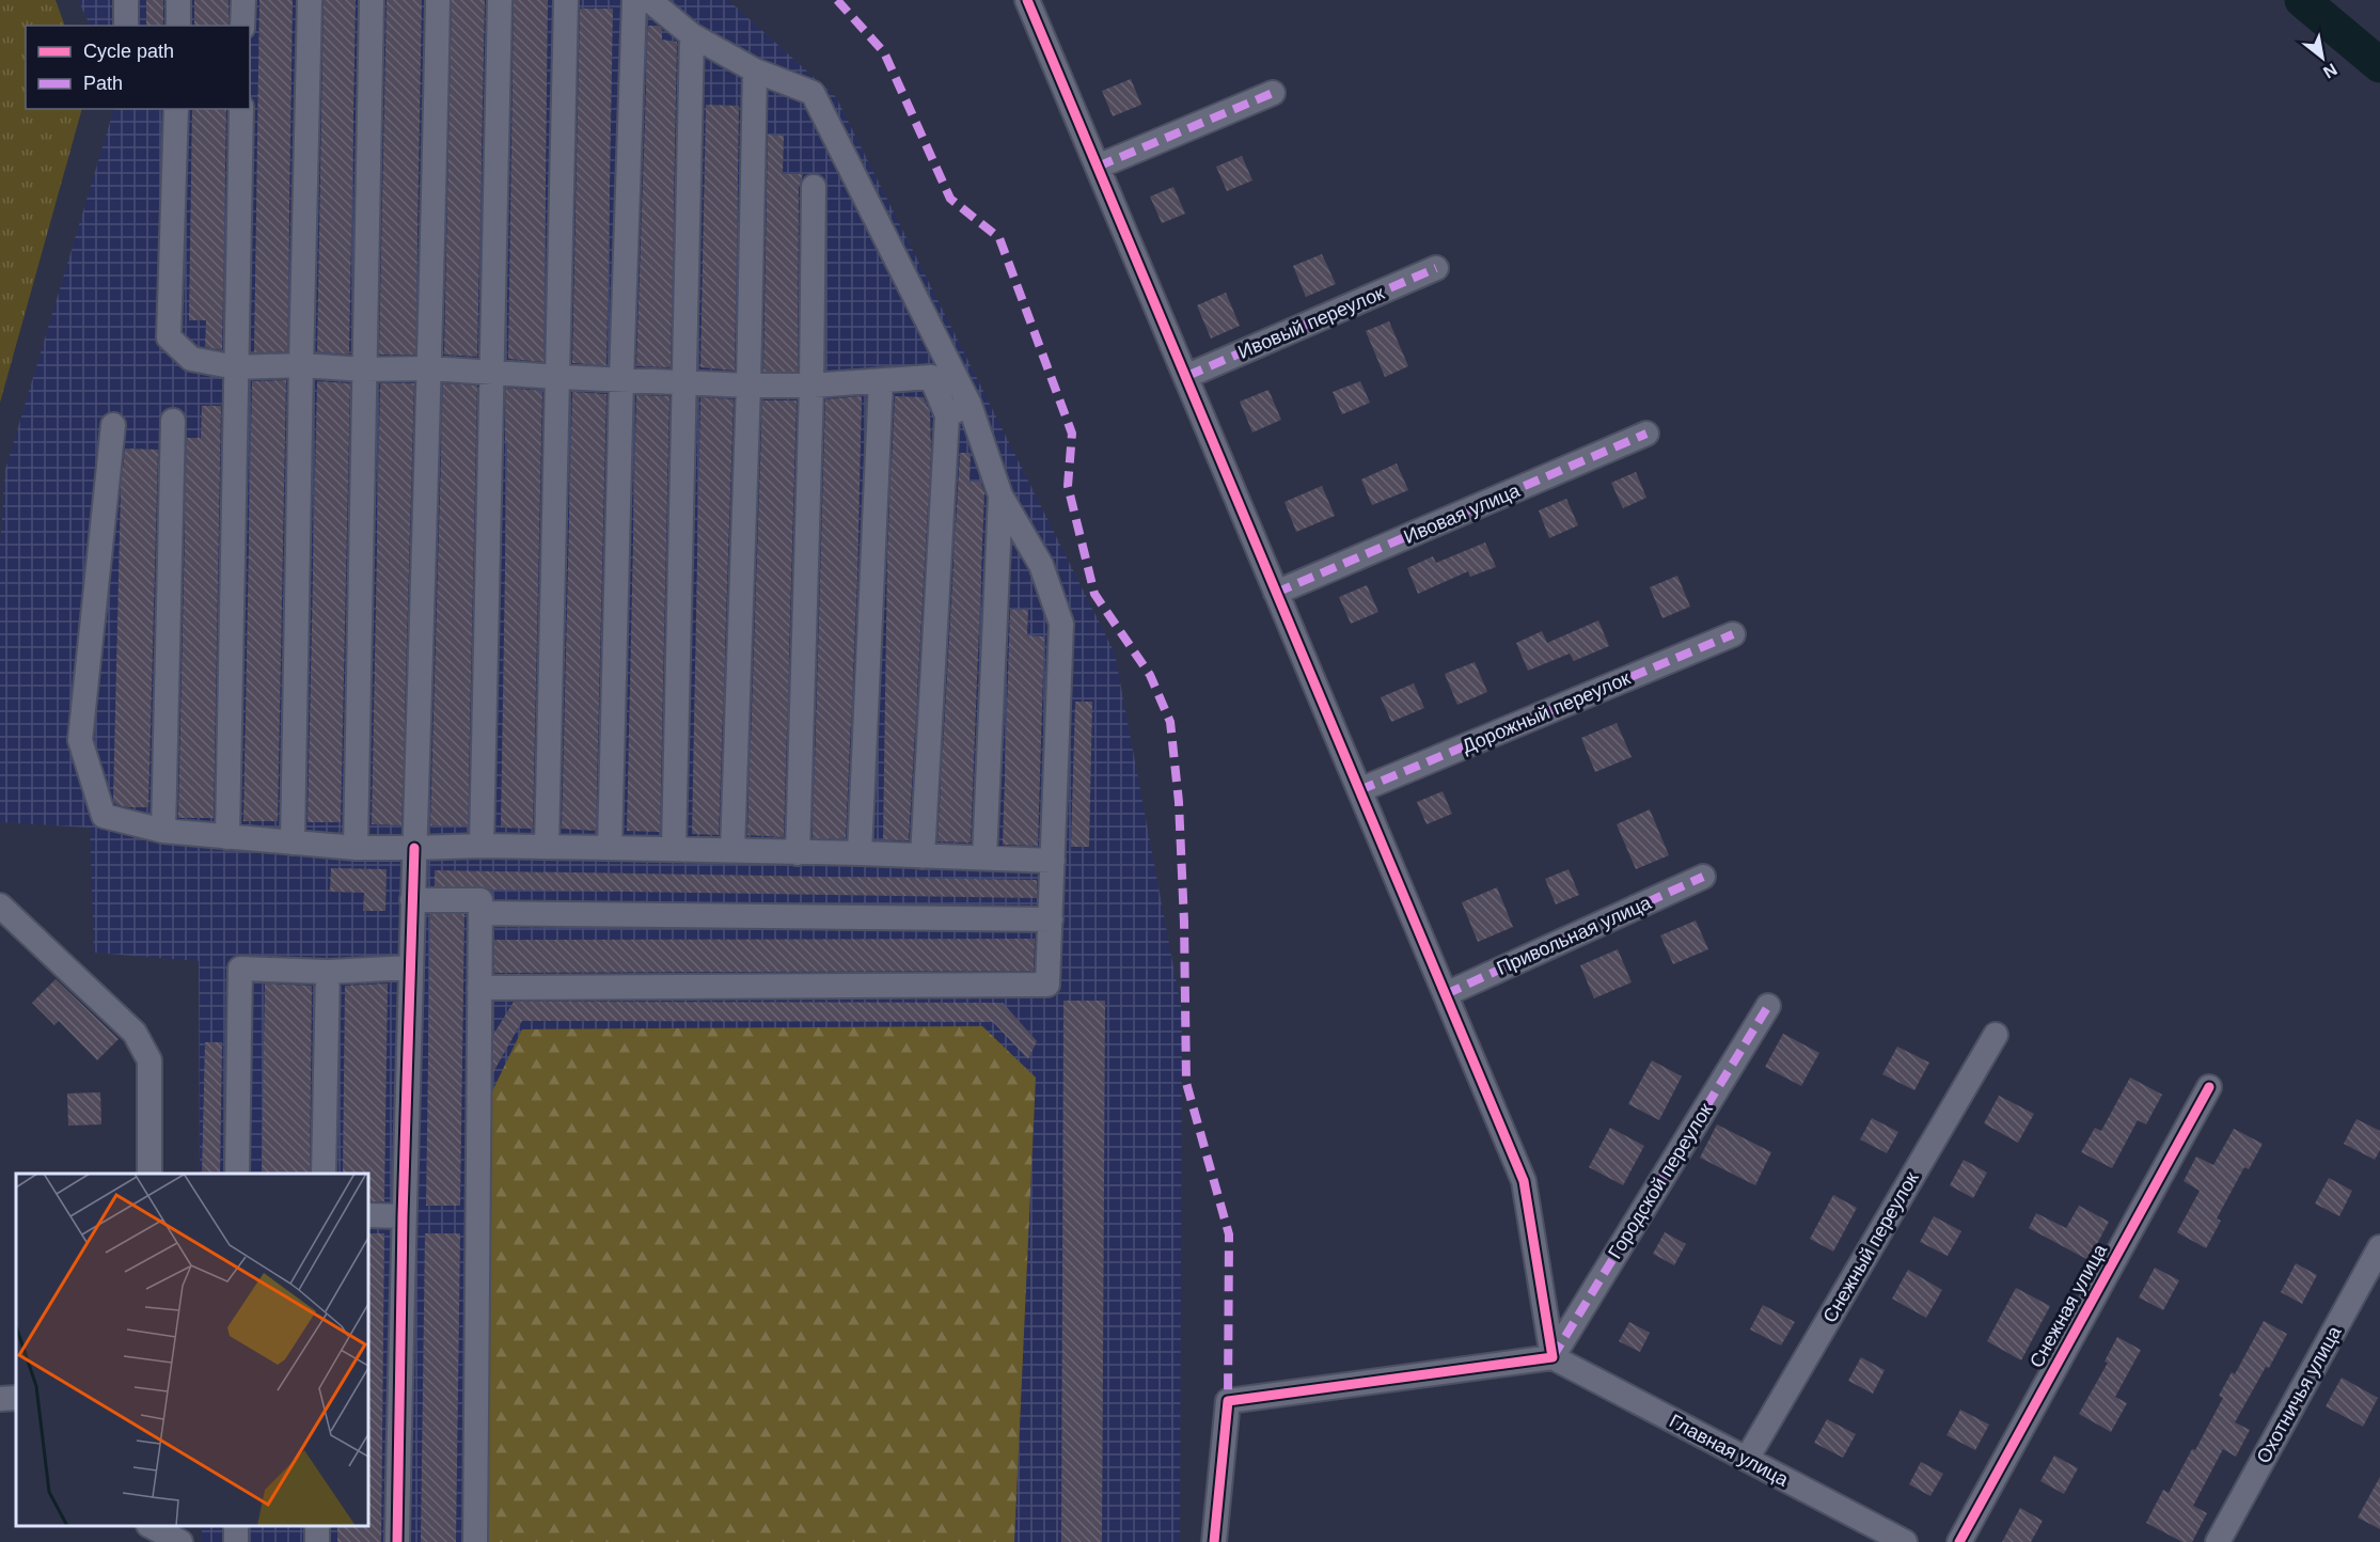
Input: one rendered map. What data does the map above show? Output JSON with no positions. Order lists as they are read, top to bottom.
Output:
{
  "streets": {
    "street": [
      "Ивовый переулок",
      "Ивовая улица",
      "Дорожный переулок",
      "Привольная улица",
      "Городской переулок",
      "Снежный переулок",
      "Снежная улица",
      "Охотничья улица",
      "Главная улица"
    ]
  },
  "crossings": [
    ["Городской переулок", "Главная улица"],
    ["Снежный переулок", "Главная улица"]
  ],
  "legend": ["Cycle path", "Path"],
  "north": "bottom right"
}
